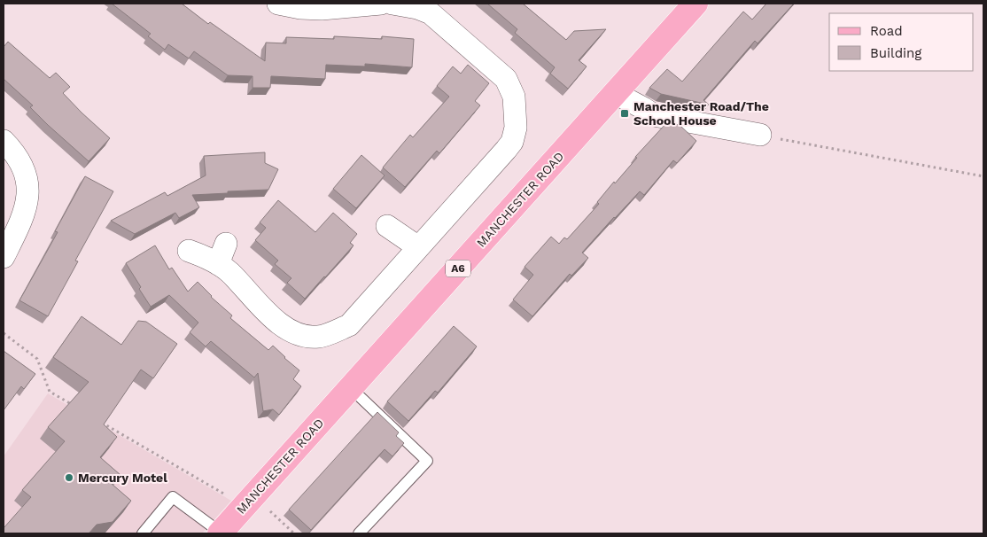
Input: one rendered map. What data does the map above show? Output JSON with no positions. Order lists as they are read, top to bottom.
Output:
{
  "streets": {
    "main road": ["MANCHESTER ROAD", "A6"]
  },
  "places": {
    "transit": ["Manchester Road/The School House"],
    "other": ["Mercury Motel"]
  },
  "legend": ["Road", "Building"]
}
